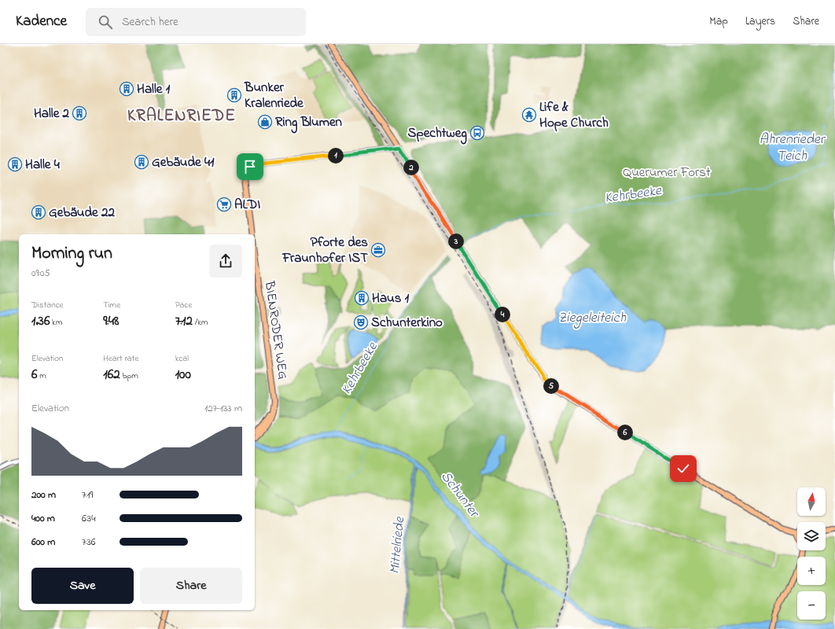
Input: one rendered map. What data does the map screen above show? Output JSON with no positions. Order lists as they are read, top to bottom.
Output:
{
  "streets": {
    "main road": ["BIENRODER WEG"]
  },
  "districts": ["KRALENRIEDE"],
  "water": [
    "Ahrenrieder Teich",
    "Kehrbeeke",
    "Ziegeleiteich",
    "Schunter",
    "Mittelriede"
  ],
  "parks": ["Querumer Forst"],
  "places": {
    "building": [
      "Halle 1",
      "Bunker Kralenriede",
      "Halle 2",
      "Gebäude 41",
      "Halle 4",
      "Gebäude 22",
      "Haus 1"
    ],
    "temple": ["Life & Hope Church"],
    "shop": ["Ring Blumen"],
    "bus stop": ["Spechtweg"],
    "supermarket": ["ALDI"],
    "office": ["Pforte des Fraunhofer IST"],
    "theatre": ["Schunterkino"]
  },
  "north": "top",
  "page": {
    "header": "Kadence",
    "search": "Search here",
    "nav": ["Map", "Layers", "Share"],
    "pins": [
      "1",
      "2",
      "3",
      "4",
      "5",
      "6"
    ],
    "heading": ["Morning run", "09:05"],
    "stats": [
      ["Distance", "1.36 km"],
      ["Time", "9:48"],
      ["Pace", "7:12 /km"],
      ["Elevation", "6 m"],
      ["Heart rate", "162 bpm"],
      ["kcal", "100"]
    ],
    "chart": ["Elevation", "127–133 m"],
    "list": [
      {
        "name": "200 m",
        "note": "7:19"
      },
      {
        "name": "400 m",
        "note": "6:34"
      },
      {
        "name": "600 m",
        "note": "7:36"
      }
    ],
    "map_buttons": ["+", "−"],
    "buttons": ["Save", "Share"]
  }
}
